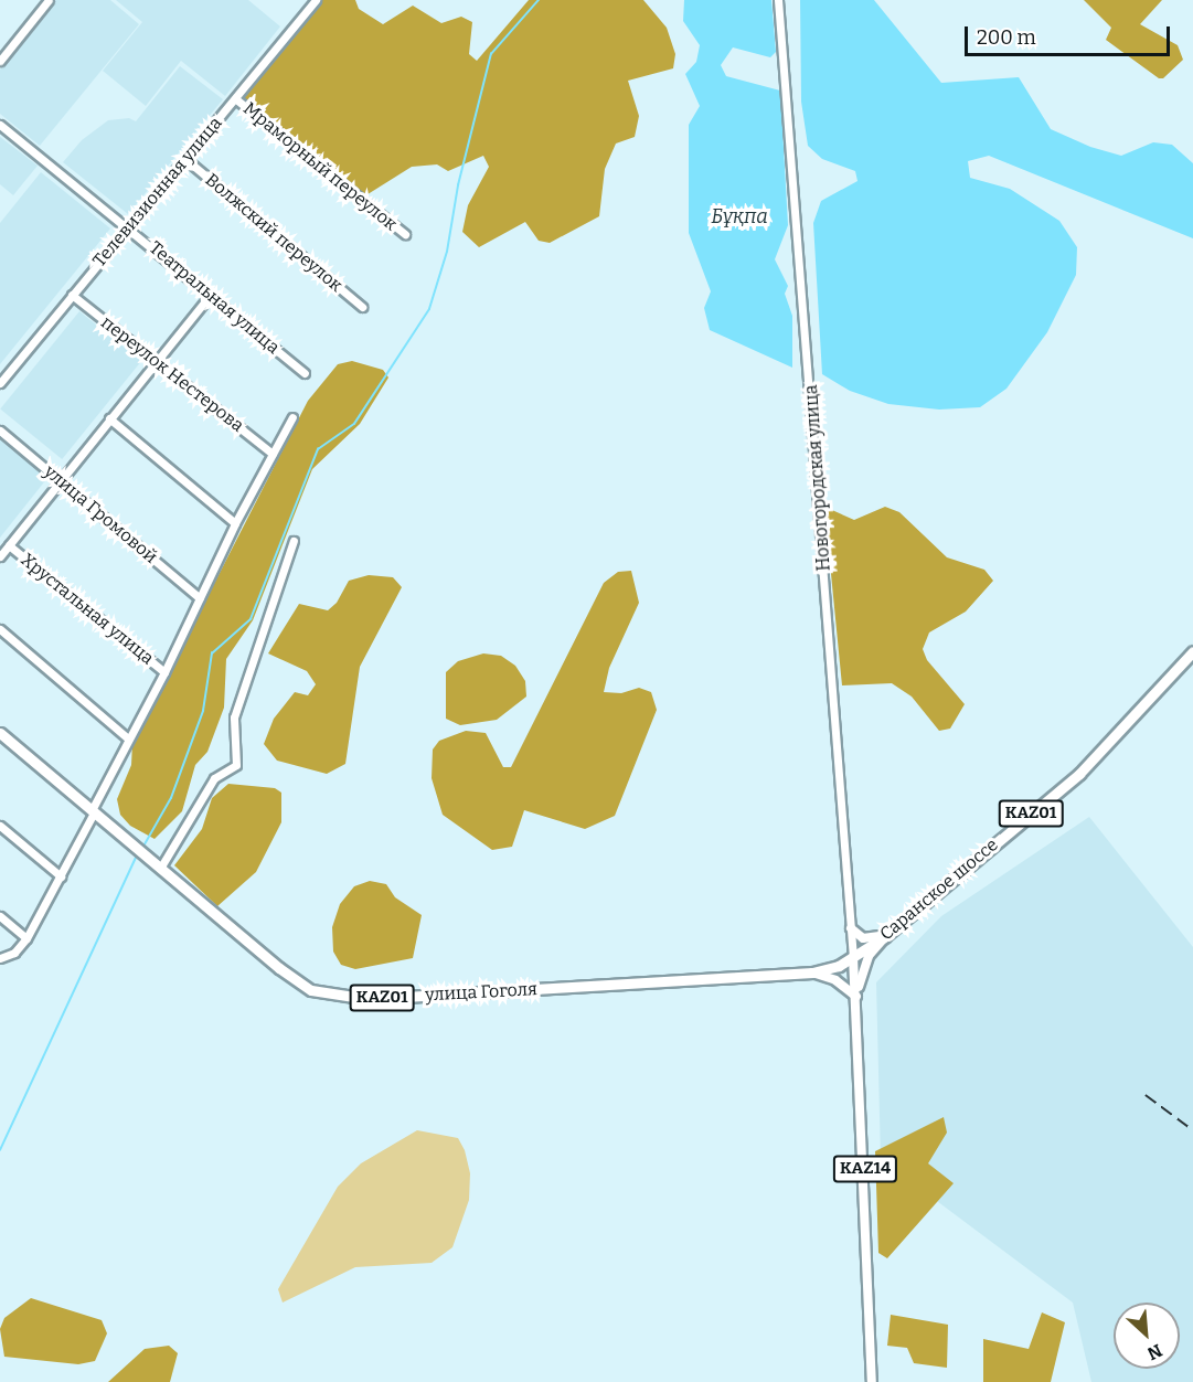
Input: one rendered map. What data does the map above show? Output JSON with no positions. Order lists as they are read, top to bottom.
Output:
{
  "streets": {
    "highway": [
      "KAZ01",
      "Саранское шоссе",
      "улица Гоголя",
      "KАZ01"
    ],
    "main road": ["KAZ14"],
    "street": [
      "Мраморный переулок",
      "Телевизионная улица",
      "Волжский переулок",
      "Театральная улица",
      "переулок Нестерова",
      "Новогородская улица",
      "улица Громовой",
      "Хрустальная улица"
    ]
  },
  "crossings": [
    ["Мраморный переулок", "Телевизионная улица"],
    ["Телевизионная улица", "Волжский переулок"],
    ["Телевизионная улица", "Театральная улица"],
    ["Телевизионная улица", "переулок Нестерова"],
    ["Новогородская улица", "Саранское шоссе"],
    ["Новогородская улица", "улица Гоголя"],
    ["Новогородская улица", "KAZ14"],
    ["Саранское шоссе", "улица Гоголя"],
    ["Саранское шоссе", "KAZ14"],
    ["улица Гоголя", "KAZ14"]
  ],
  "water": ["Бұқпа"],
  "scale_bar": "200 m",
  "north": "bottom right"
}
